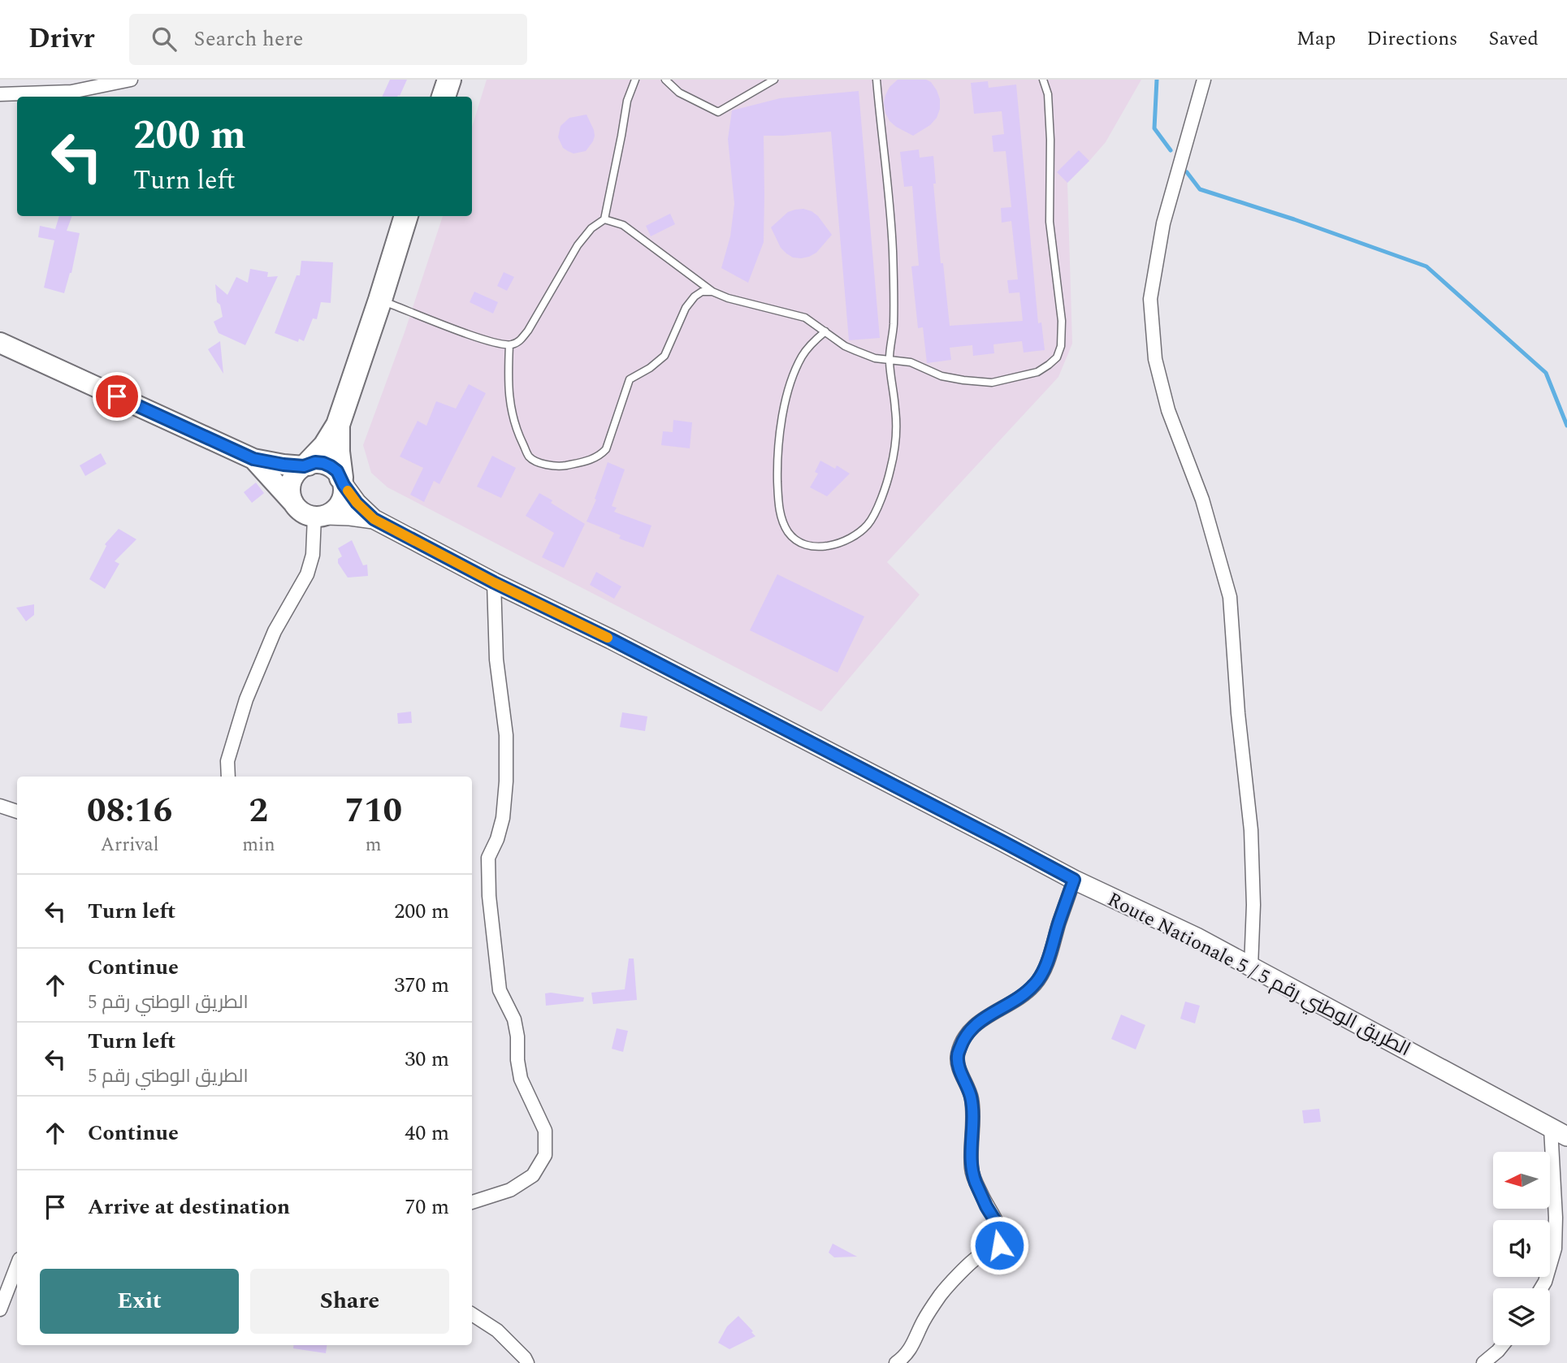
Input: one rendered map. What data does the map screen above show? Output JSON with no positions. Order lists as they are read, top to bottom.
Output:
{
  "streets": {
    "main road": ["Route Nationale 5 / الطريق الوطني رقم 5"]
  },
  "north": "left",
  "page": {
    "header": "Drivr",
    "search": "Search here",
    "nav": ["Map", "Directions", "Saved"],
    "turn": ["200 m", "Turn left"],
    "eta": [
      "08:16",
      "Arrival",
      "2",
      "min",
      "710",
      "m"
    ],
    "list": [
      {
        "name": "Turn left",
        "value": "200 m"
      },
      {
        "name": "Continue",
        "note": "الطريق الوطني رقم 5",
        "value": "370 m"
      },
      {
        "name": "Turn left",
        "note": "الطريق الوطني رقم 5",
        "value": "30 m"
      },
      {
        "name": "Continue",
        "value": "40 m"
      },
      {
        "name": "Arrive at destination",
        "value": "70 m"
      }
    ],
    "buttons": ["Exit", "Share"]
  }
}
